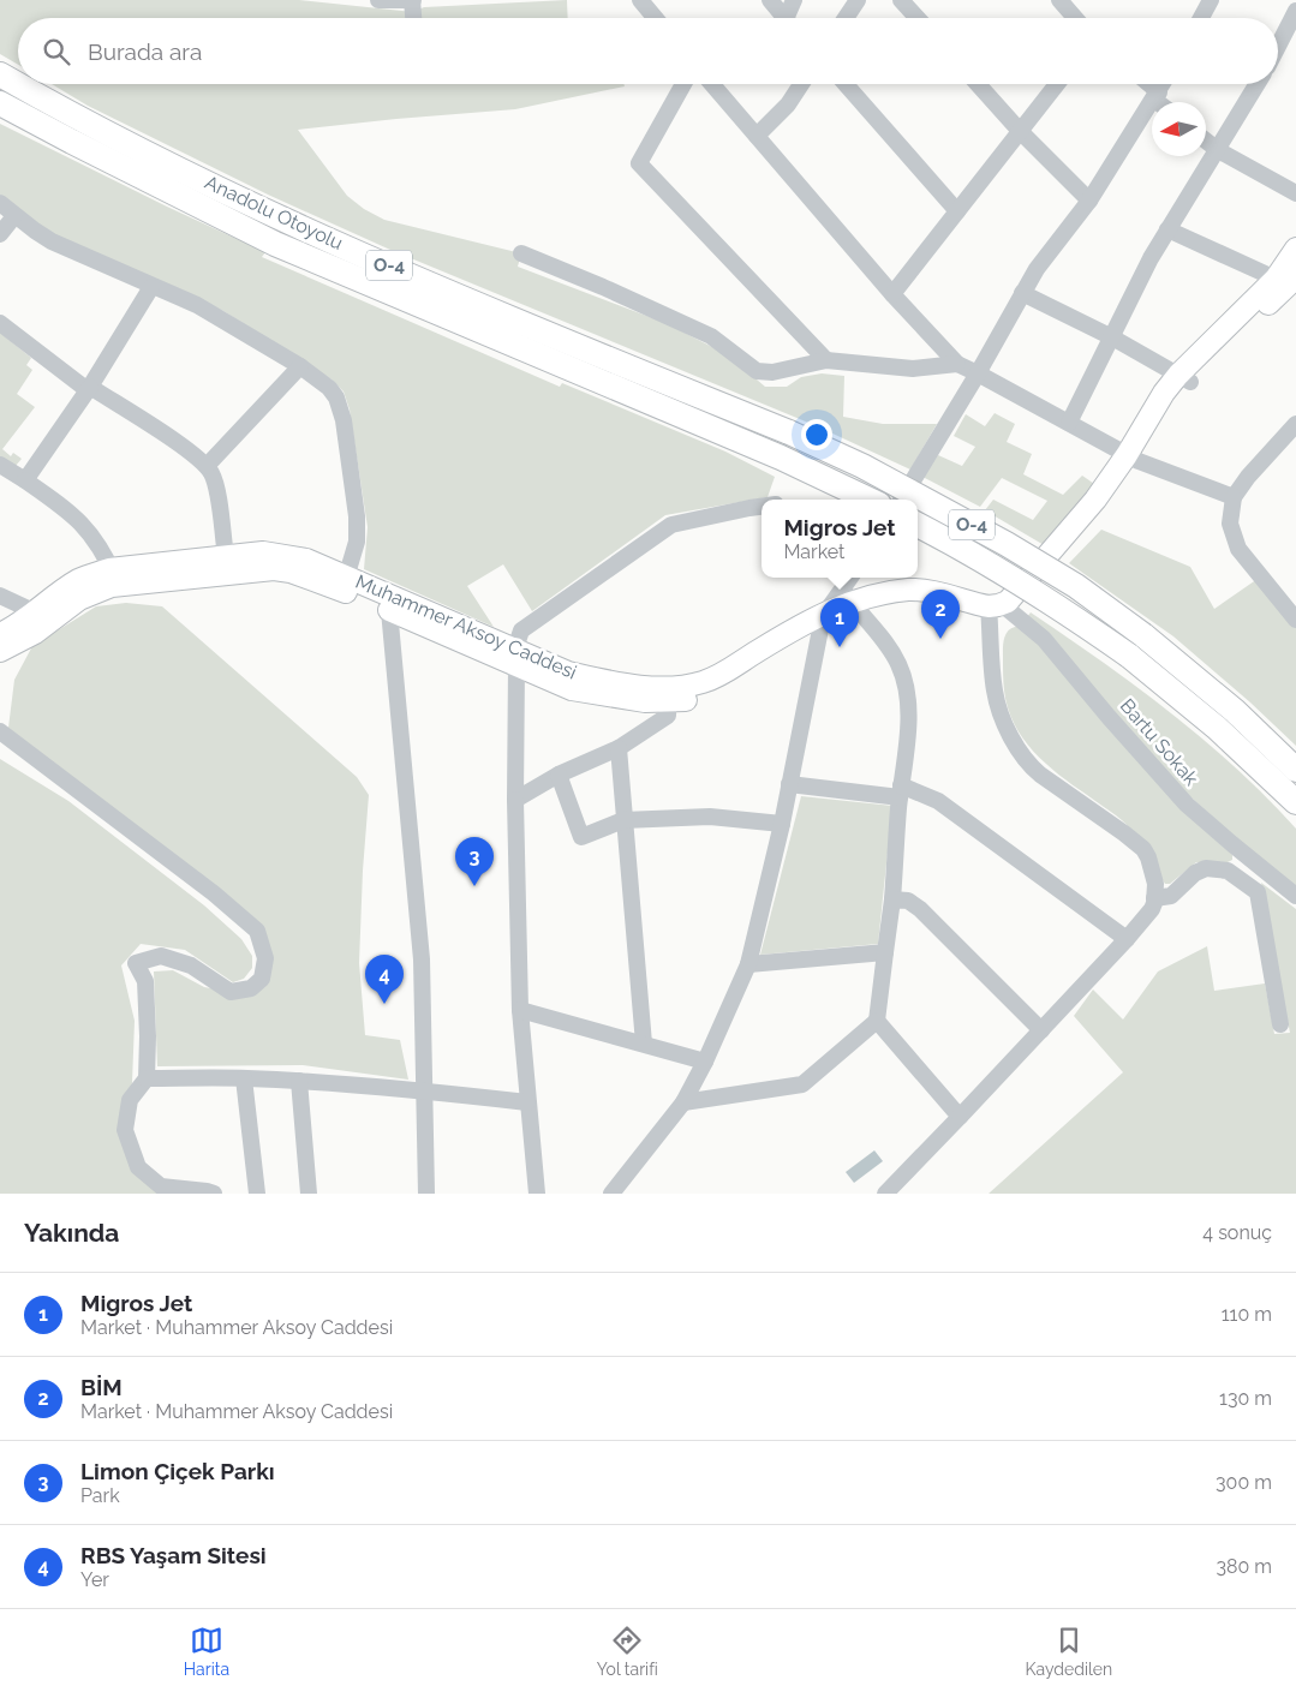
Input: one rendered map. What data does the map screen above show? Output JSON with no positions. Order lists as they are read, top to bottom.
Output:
{
  "streets": {
    "highway": ["Anadolu Otoyolu", "O-4"],
    "main road": ["Muhammer Aksoy Caddesi"],
    "street": ["Bartu Sokak"]
  },
  "crossings": [
    ["Muhammer Aksoy Caddesi", "Bartu Sokak"]
  ],
  "north": "left",
  "page": {
    "search": "Burada ara",
    "popup": ["Migros Jet", "Market"],
    "pins": [
      "2",
      "1",
      "3",
      "4"
    ],
    "heading": ["Yakında", "4 sonuç"],
    "list": [
      {
        "mark": "1",
        "name": "Migros Jet",
        "note": "Market · Muhammer Aksoy Caddesi",
        "value": "110 m"
      },
      {
        "mark": "2",
        "name": "BİM",
        "note": "Market · Muhammer Aksoy Caddesi",
        "value": "130 m"
      },
      {
        "mark": "3",
        "name": "Limon Çiçek Parkı",
        "note": "Park",
        "value": "300 m"
      },
      {
        "mark": "4",
        "name": "RBS Yaşam Sitesi",
        "note": "Yer",
        "value": "380 m"
      }
    ],
    "nav": ["Harita", "Yol tarifi", "Kaydedilen"]
  }
}
